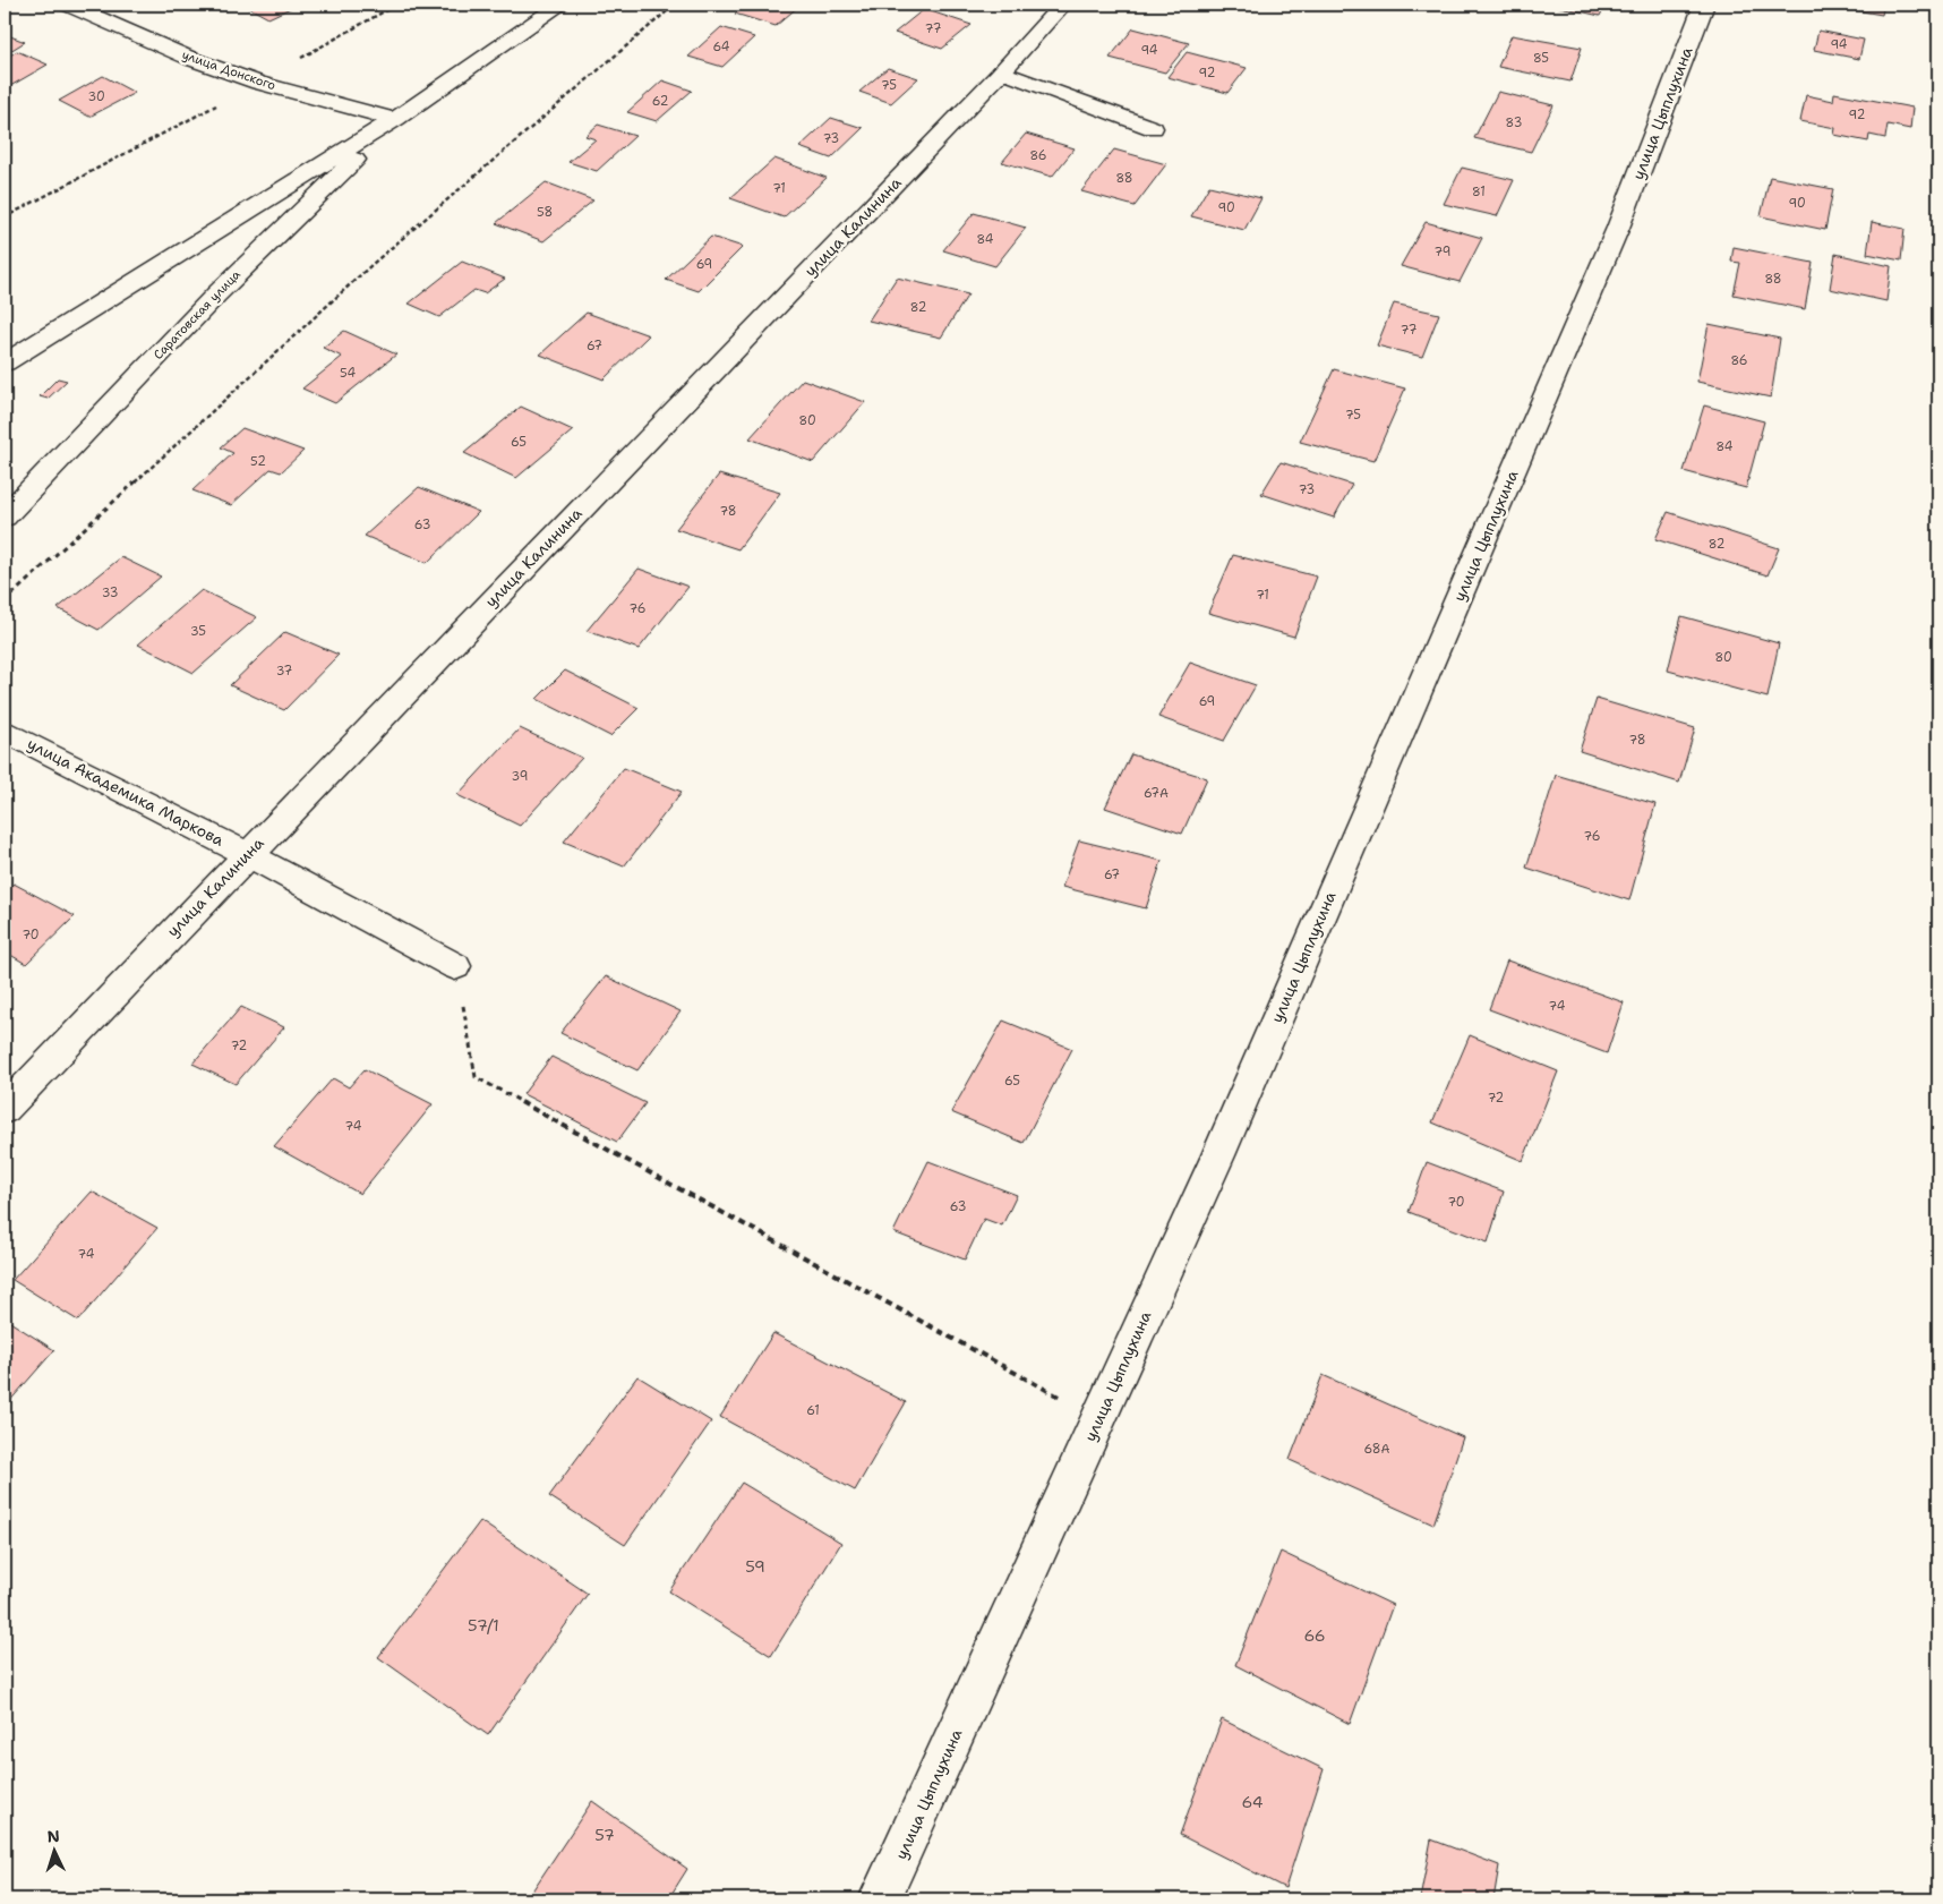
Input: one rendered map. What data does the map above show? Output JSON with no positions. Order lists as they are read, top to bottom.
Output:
{
  "streets": {
    "street": [
      "улица Донского",
      "улица Цыплухина",
      "улица Калинина",
      "Саратовская улица",
      "улица Академика Маркова"
    ]
  },
  "crossings": [
    ["улица Донского", "Саратовская улица"],
    ["улица Калинина", "улица Академика Маркова"]
  ],
  "house_numbers": [
    "77",
    "94",
    "64",
    "94",
    "85",
    "92",
    "75",
    "30",
    "62",
    "92",
    "83",
    "73",
    "86",
    "88",
    "71",
    "81",
    "90",
    "90",
    "58",
    "84",
    "79",
    "69",
    "88",
    "82",
    "77",
    "67",
    "86",
    "54",
    "75",
    "80",
    "65",
    "84",
    "52",
    "73",
    "78",
    "63",
    "82",
    "33",
    "71",
    "76",
    "35",
    "80",
    "37",
    "69",
    "78",
    "39",
    "67А",
    "76",
    "67",
    "70",
    "74",
    "72",
    "65",
    "72",
    "74",
    "70",
    "63",
    "74",
    "61",
    "68А",
    "59",
    "57/1",
    "66",
    "64",
    "57"
  ],
  "north": "top"
}
